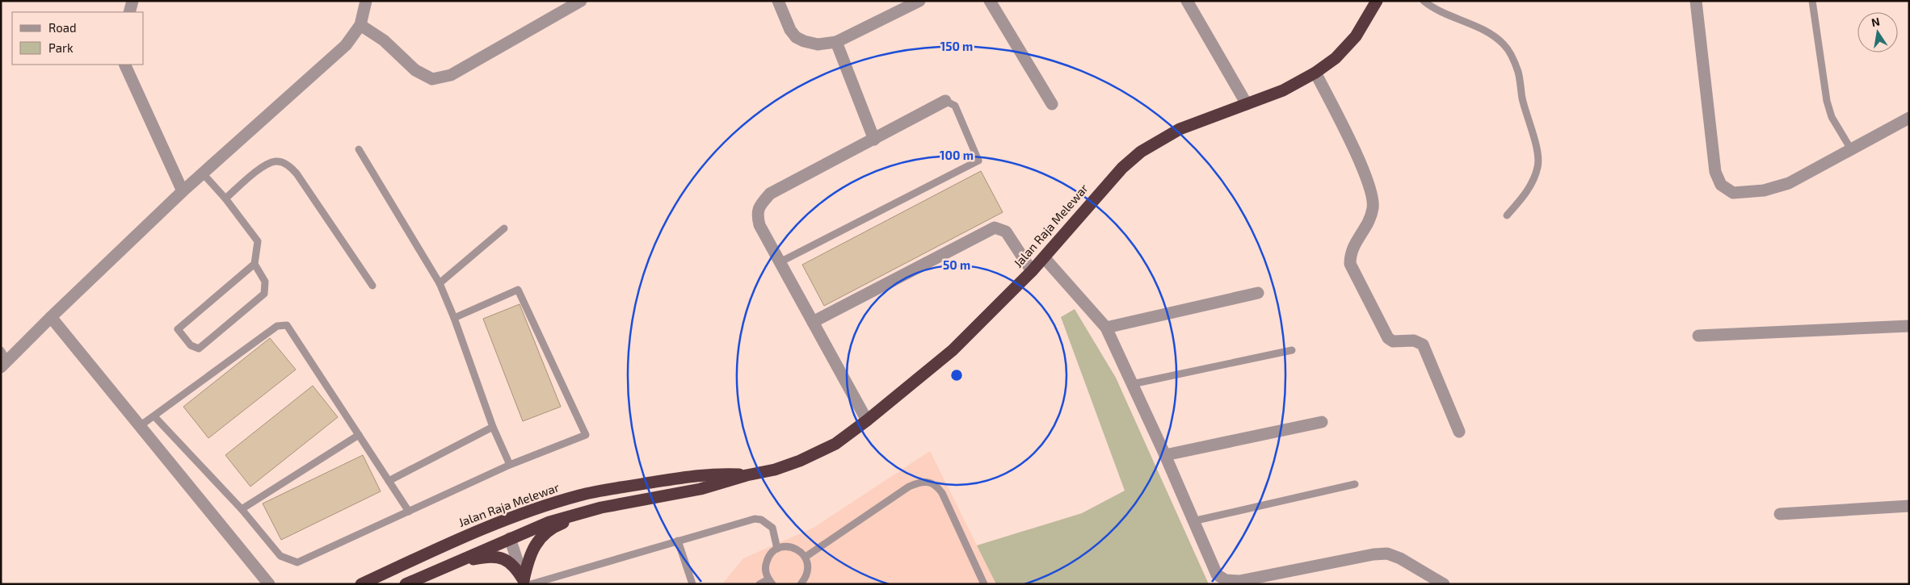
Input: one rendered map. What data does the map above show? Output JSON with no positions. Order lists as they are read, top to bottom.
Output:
{
  "streets": {
    "highway": ["Jalan Raja Melewar"]
  },
  "legend": ["Road", "Park"],
  "north": "top",
  "rings": ["150 m", "100 m", "50 m"]
}
